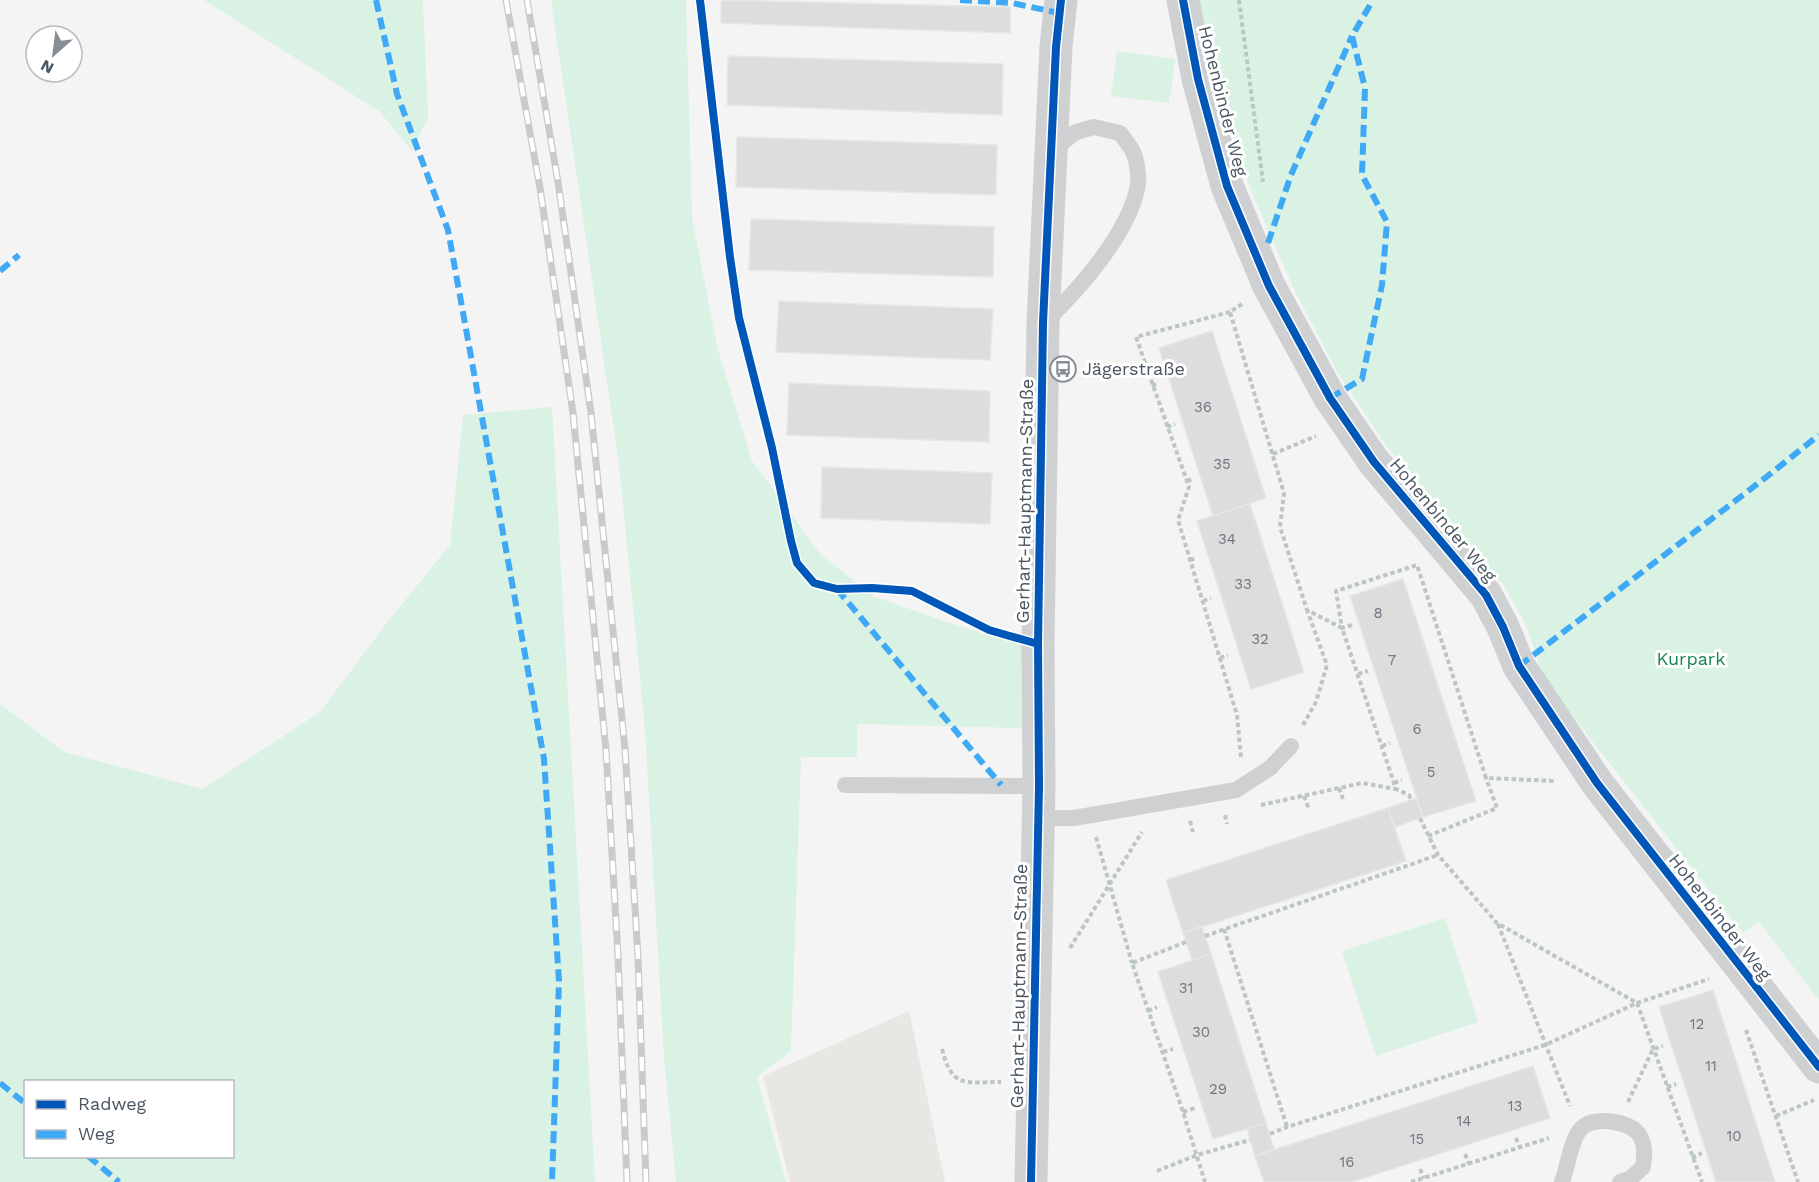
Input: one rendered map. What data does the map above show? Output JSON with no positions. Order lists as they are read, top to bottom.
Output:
{
  "streets": {
    "street": ["Hohenbinder Weg", "Gerhart-Hauptmann-Straße"]
  },
  "parks": ["Kurpark"],
  "places": {
    "bus stop": ["Jägerstraße"]
  },
  "house_numbers": [
    "36",
    "35",
    "34",
    "33",
    "8",
    "32",
    "7",
    "6",
    "5",
    "31",
    "12",
    "30",
    "11",
    "29",
    "13",
    "14",
    "10",
    "15",
    "16"
  ],
  "legend": ["Radweg", "Weg"],
  "north": "bottom left"
}
